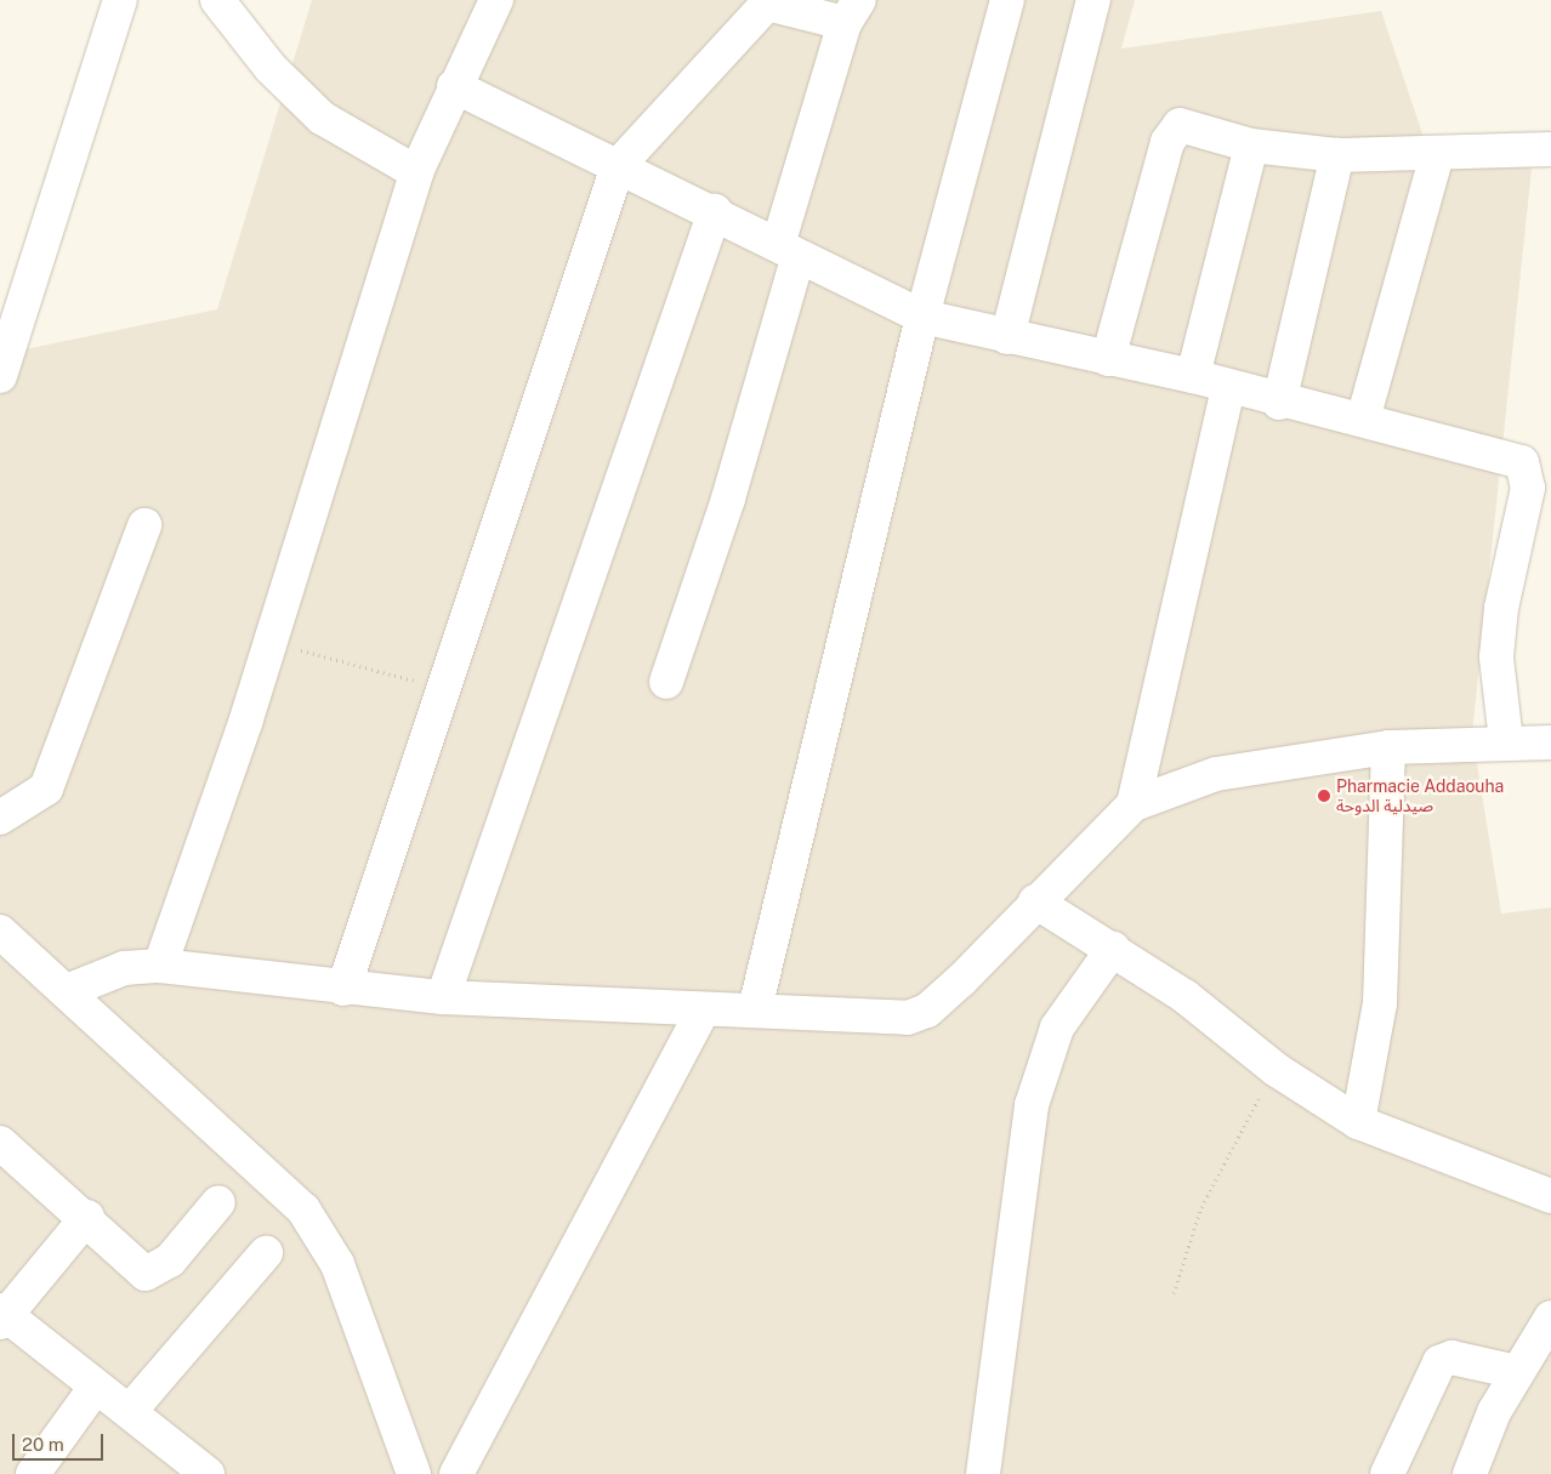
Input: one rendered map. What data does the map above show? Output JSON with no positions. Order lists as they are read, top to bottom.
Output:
{
  "places": ["Pharmacie Addaouha صيدلية الدوحة"],
  "scale_bar": "20 m"
}
